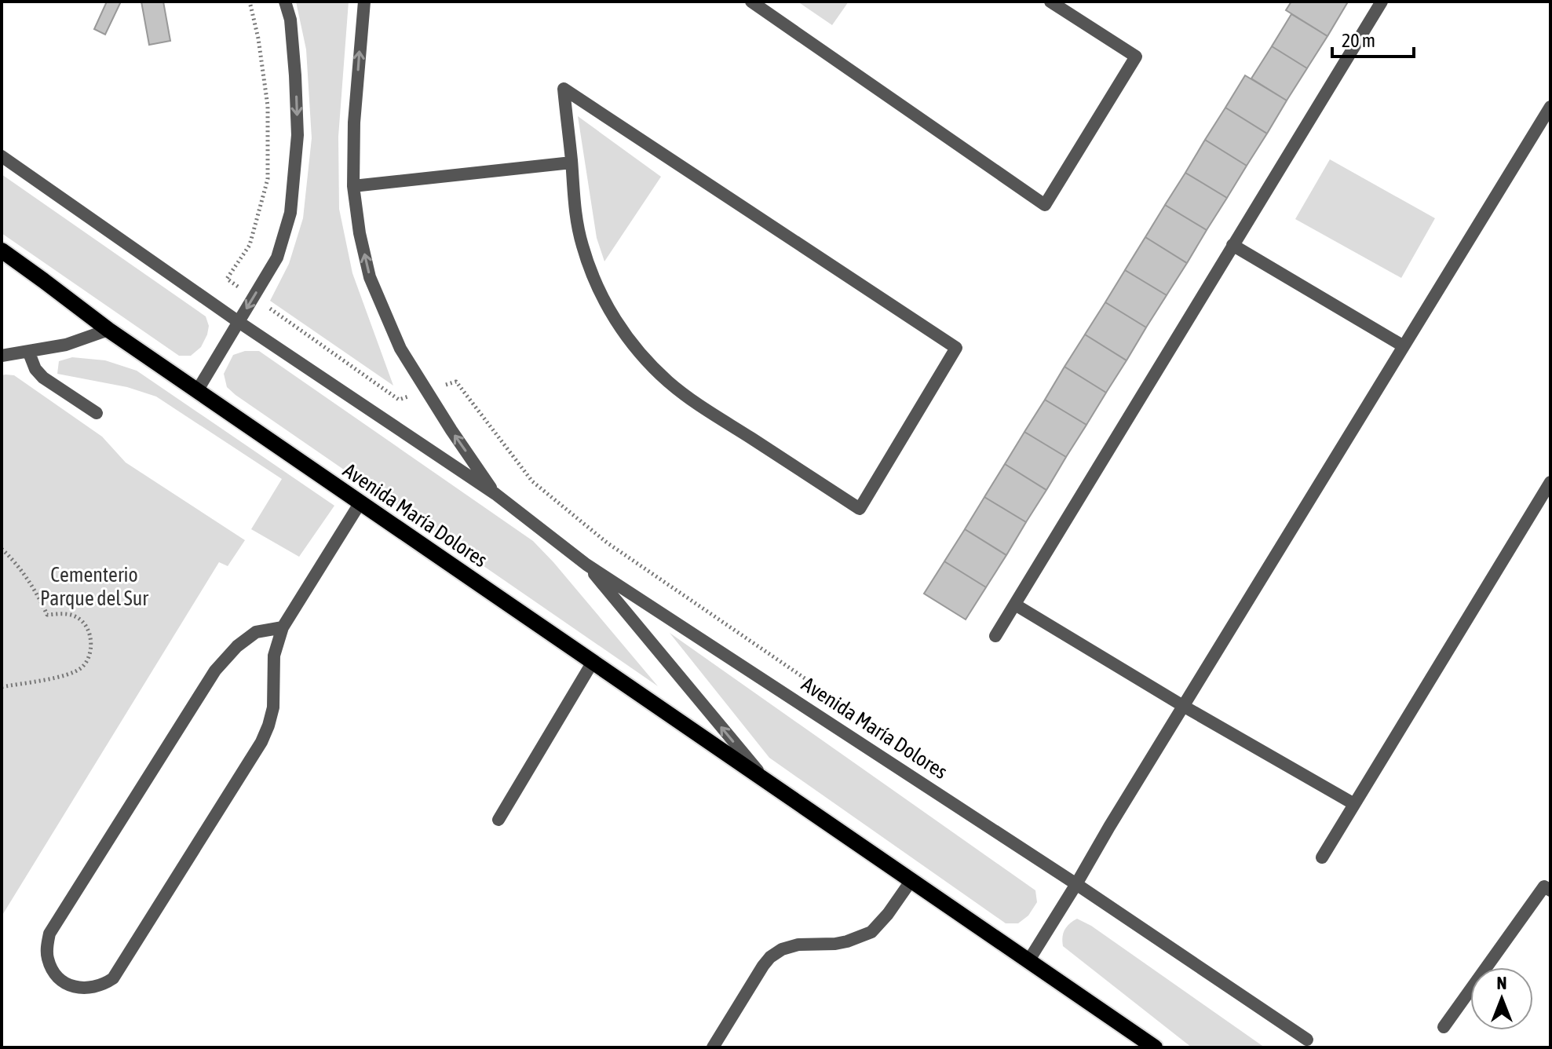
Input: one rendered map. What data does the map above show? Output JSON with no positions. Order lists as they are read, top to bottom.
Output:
{
  "streets": {
    "main road": ["Avenida María Dolores"]
  },
  "parks": ["Cementerio Parque del Sur"],
  "scale_bar": "20 m",
  "north": "top"
}
